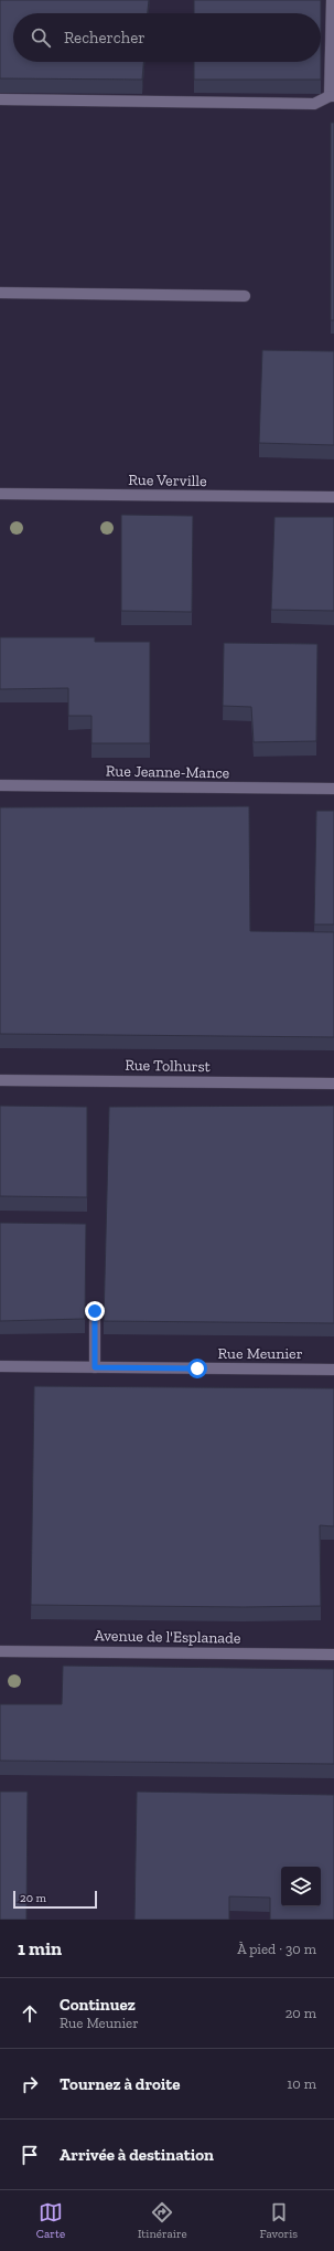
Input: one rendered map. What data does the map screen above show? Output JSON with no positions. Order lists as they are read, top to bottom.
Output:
{
  "streets": {
    "street": [
      "Rue Verville",
      "Rue Jeanne-Mance",
      "Rue Tolhurst",
      "Rue Meunier",
      "Avenue de l'Esplanade"
    ]
  },
  "scale_bar": "20 m",
  "page": {
    "search": "Rechercher",
    "scale": "20 m",
    "heading": ["1 min", "À pied · 30 m"],
    "list": [
      ["Continuez", "Rue Meunier", "20 m"],
      ["Tournez à droite", "10 m"],
      "Arrivée à destination"
    ],
    "nav": ["Carte", "Itinéraire", "Favoris"]
  }
}
